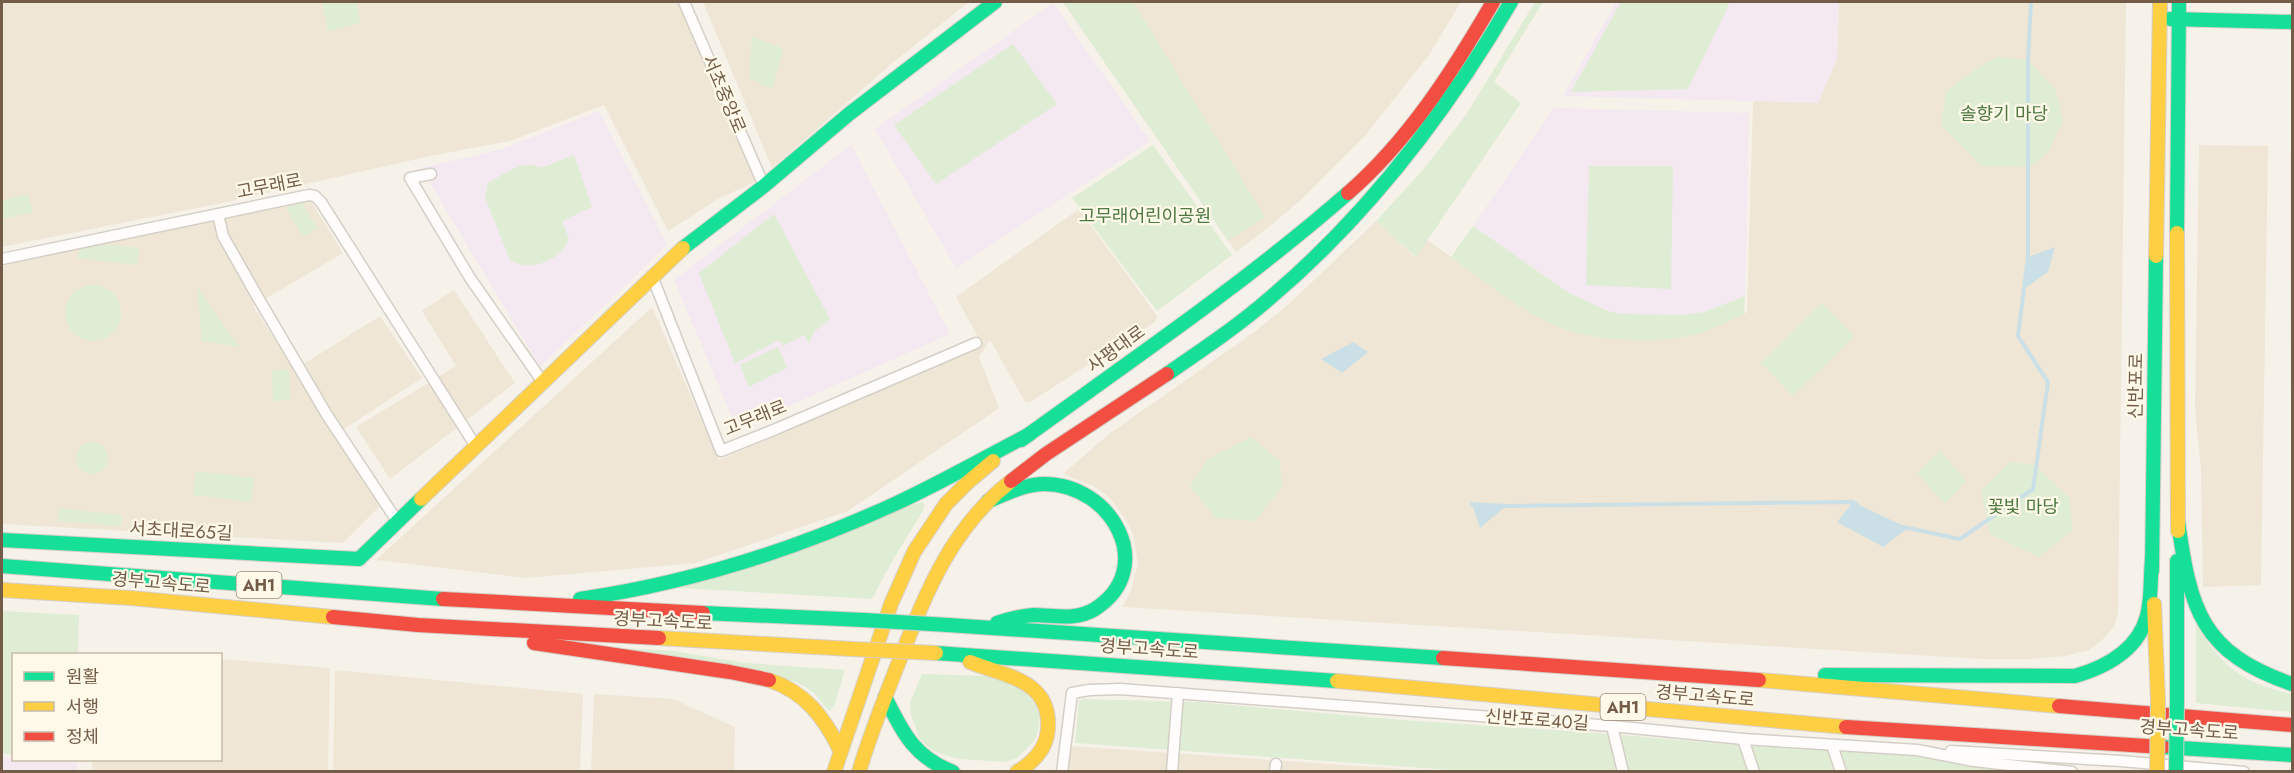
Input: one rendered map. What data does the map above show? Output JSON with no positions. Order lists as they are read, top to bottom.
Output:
{
  "streets": {
    "main road": [
      "사평대로",
      "신반포로",
      "서초대로65길",
      "경부고속도로",
      "AH1"
    ],
    "street": ["서초중앙로", "고무래로", "신반포로40길"]
  },
  "crossings": [
    ["고무래로", "서초대로65길"]
  ],
  "parks": ["솔향기 마당", "고무래어린이공원", "꽃빛 마당"],
  "legend": ["원활", "서행", "정체"]
}
